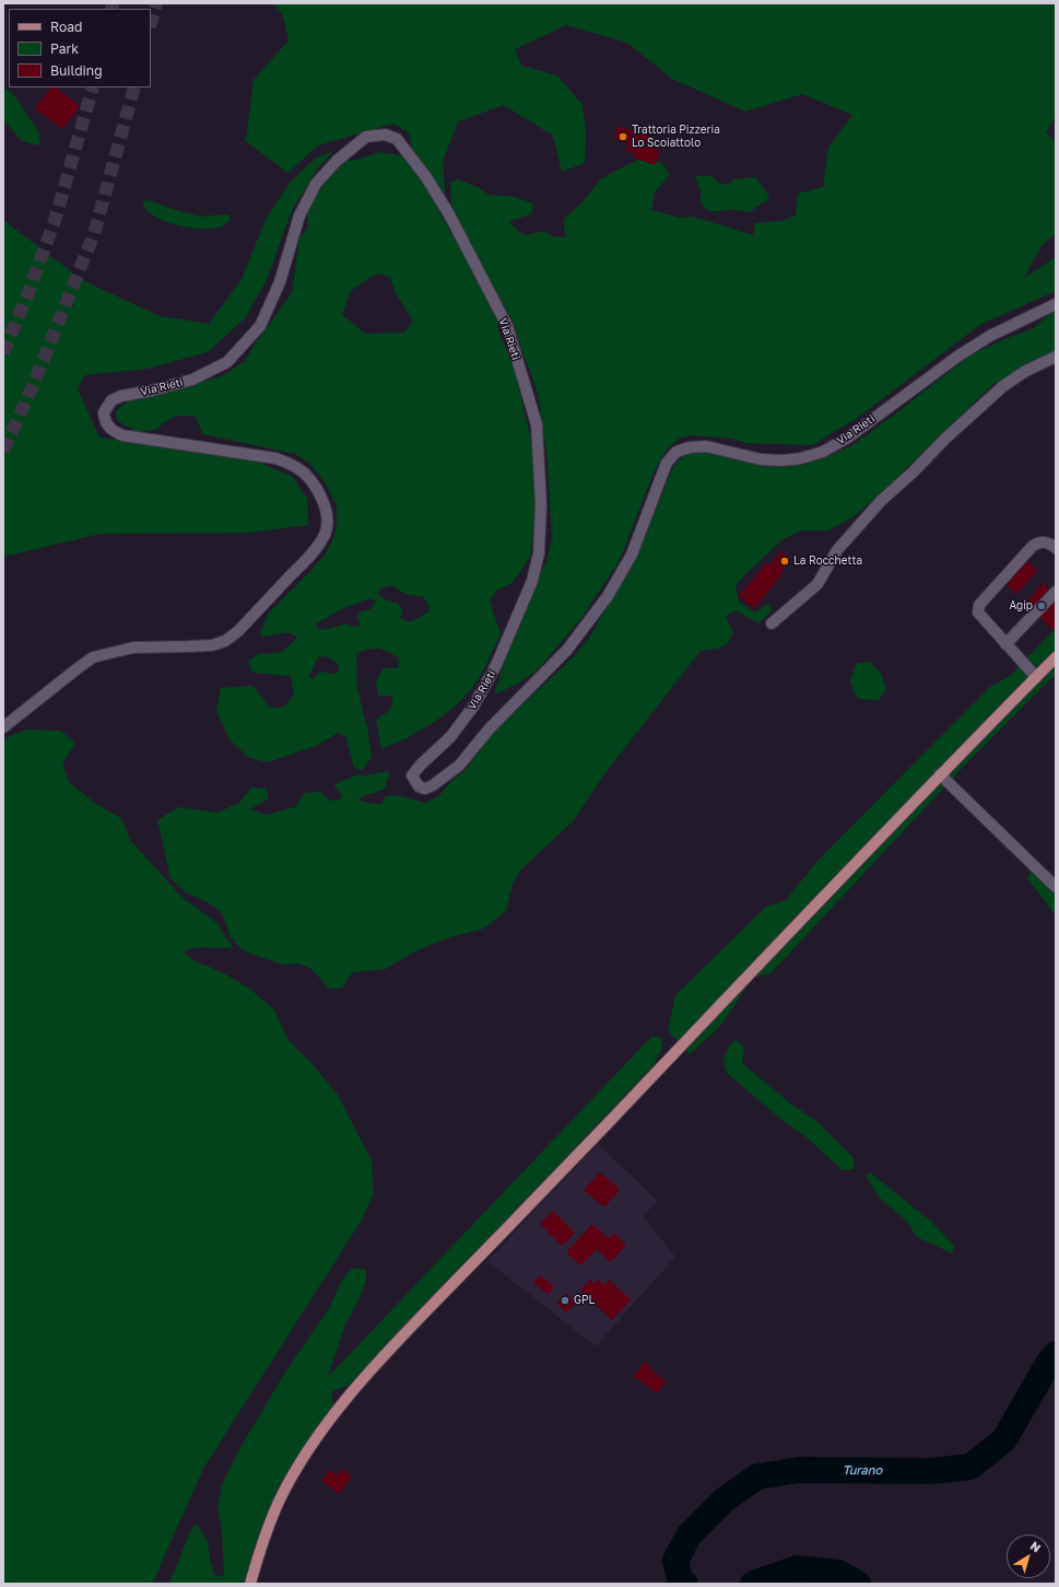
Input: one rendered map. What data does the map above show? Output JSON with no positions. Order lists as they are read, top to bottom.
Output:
{
  "streets": {
    "street": ["Via Rieti"]
  },
  "water": ["Turano"],
  "places": [
    "Trattoria Pizzeria Lo Scoiattolo",
    "La Rocchetta",
    "Agip",
    "GPL"
  ],
  "legend": ["Road", "Park", "Building"],
  "north": "top right"
}
